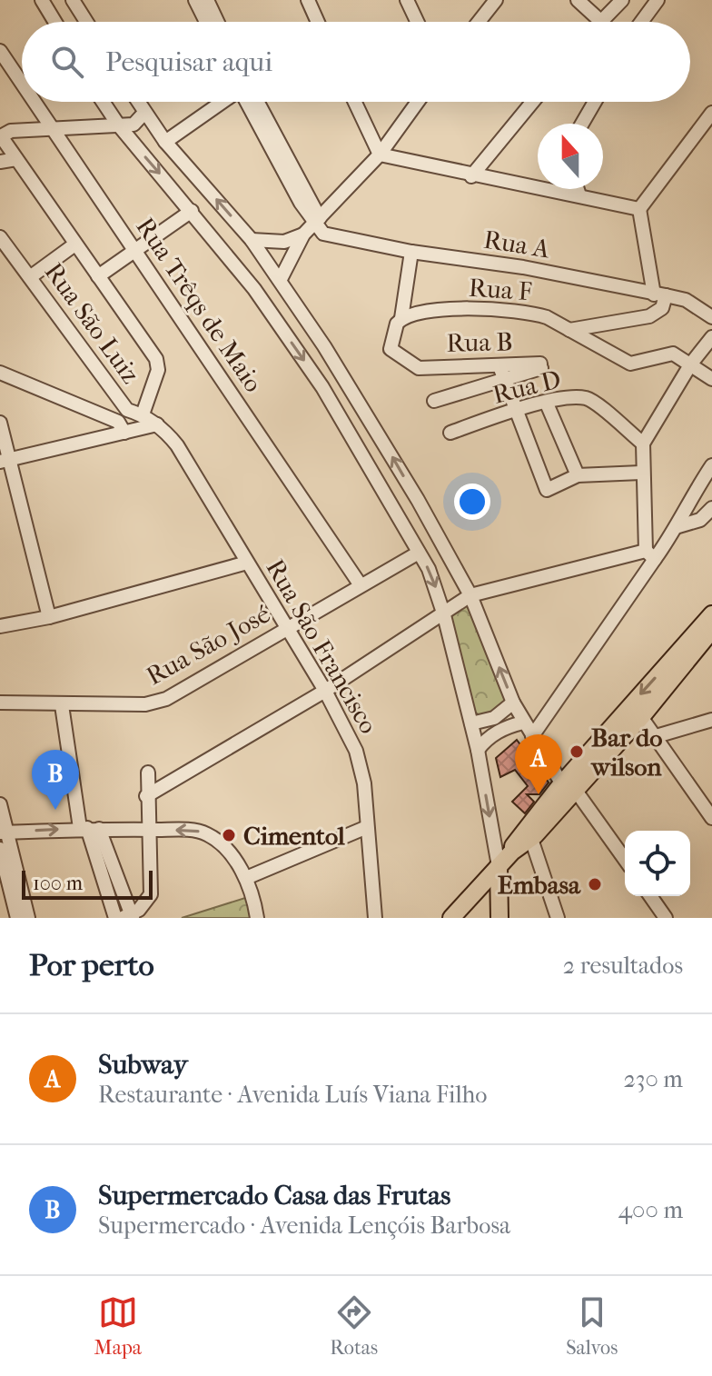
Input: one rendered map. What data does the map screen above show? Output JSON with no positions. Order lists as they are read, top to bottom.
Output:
{
  "streets": {
    "street": [
      "Rua A",
      "Rua F",
      "Rua Trêqs de Maio",
      "Rua São Luiz",
      "Rua B",
      "Rua D",
      "Rua São José",
      "Rua São Francisco"
    ]
  },
  "crossings": [
    ["Rua F", "Rua B"],
    ["Rua Trêqs de Maio", "Rua São José"],
    ["Rua São Luiz", "Rua São Francisco"],
    ["Rua São José", "Rua São Francisco"]
  ],
  "places": ["Bar do wilson", "Cimentol", "Embasa"],
  "scale_bar": "100 m",
  "north": "top",
  "page": {
    "search": "Pesquisar aqui",
    "pins": ["A", "B"],
    "scale": "100 m",
    "heading": ["Por perto", "2 resultados"],
    "list": [
      {
        "mark": "A",
        "name": "Subway",
        "note": "Restaurante · Avenida Luís Viana Filho",
        "value": "230 m"
      },
      {
        "mark": "B",
        "name": "Supermercado Casa das Frutas",
        "note": "Supermercado · Avenida Lençóis Barbosa",
        "value": "400 m"
      }
    ],
    "nav": ["Mapa", "Rotas", "Salvos"]
  }
}
